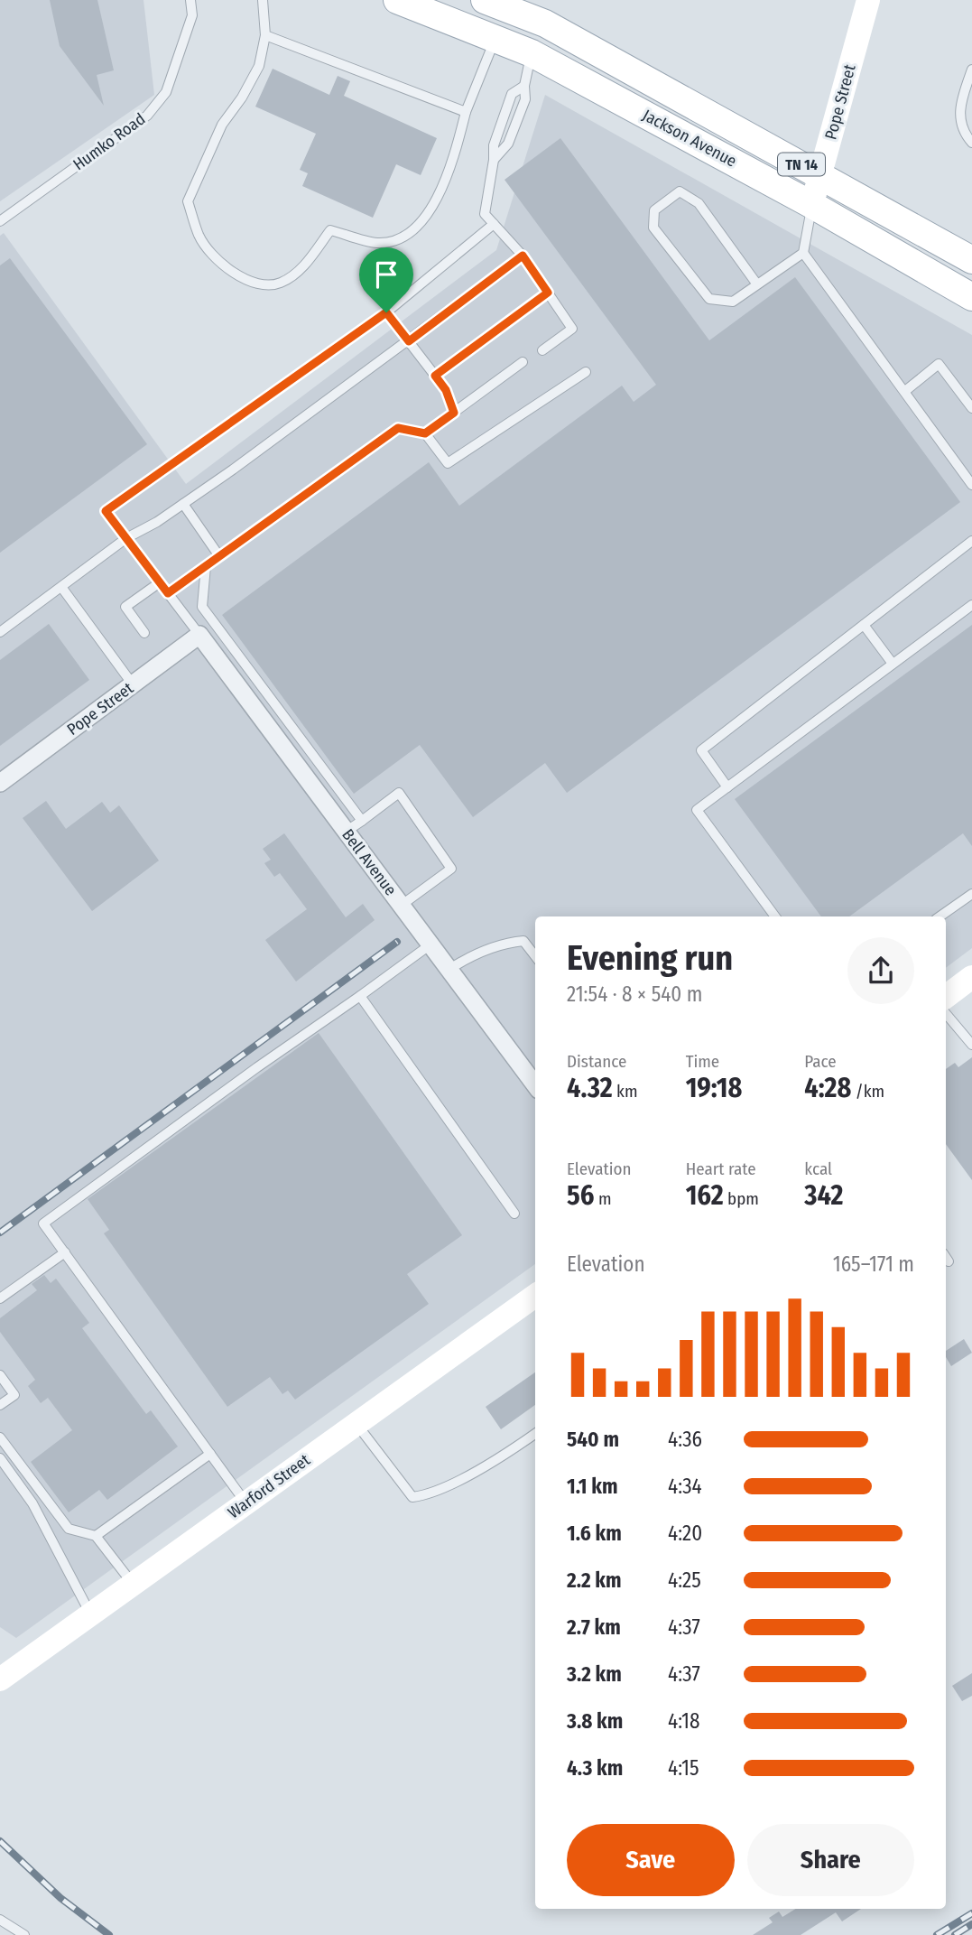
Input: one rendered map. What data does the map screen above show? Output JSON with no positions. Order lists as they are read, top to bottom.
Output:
{
  "streets": {
    "main road": [
      "Pope Street",
      "Jackson Avenue",
      "TN 14",
      "Warford Street"
    ],
    "street": ["Bell Avenue"],
    "lane": ["Humko Road"]
  },
  "crossings": [
    ["Pope Street", "Jackson Avenue"],
    ["Pope Street", "Bell Avenue"]
  ],
  "page": {
    "heading": ["Evening run", "21:54 · 8 × 540 m"],
    "stats": [
      ["Distance", "4.32 km"],
      ["Time", "19:18"],
      ["Pace", "4:28 /km"],
      ["Elevation", "56 m"],
      ["Heart rate", "162 bpm"],
      ["kcal", "342"]
    ],
    "chart": ["Elevation", "165–171 m"],
    "list": [
      {
        "name": "540 m",
        "note": "4:36"
      },
      {
        "name": "1.1 km",
        "note": "4:34"
      },
      {
        "name": "1.6 km",
        "note": "4:20"
      },
      {
        "name": "2.2 km",
        "note": "4:25"
      },
      {
        "name": "2.7 km",
        "note": "4:37"
      },
      {
        "name": "3.2 km",
        "note": "4:37"
      },
      {
        "name": "3.8 km",
        "note": "4:18"
      },
      {
        "name": "4.3 km",
        "note": "4:15"
      }
    ],
    "buttons": ["Save", "Share"]
  }
}
